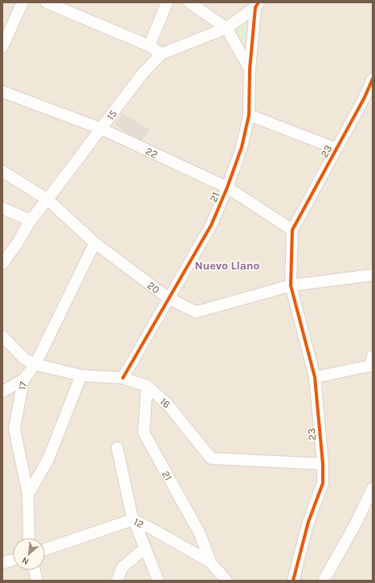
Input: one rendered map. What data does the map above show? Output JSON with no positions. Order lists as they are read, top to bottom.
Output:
{
  "streets": {
    "street": [
      "15",
      "23",
      "22",
      "21",
      "20",
      "17",
      "16",
      "12"
    ]
  },
  "crossings": [
    ["15", "22"],
    ["15", "21"],
    ["15", "20"],
    ["23", "22"],
    ["23", "20"],
    ["23", "16"],
    ["22", "21"],
    ["21", "20"],
    ["21", "16"],
    ["21", "12"],
    ["20", "17"],
    ["17", "16"]
  ],
  "districts": ["Nuevo Llano"],
  "north": "bottom left"
}
